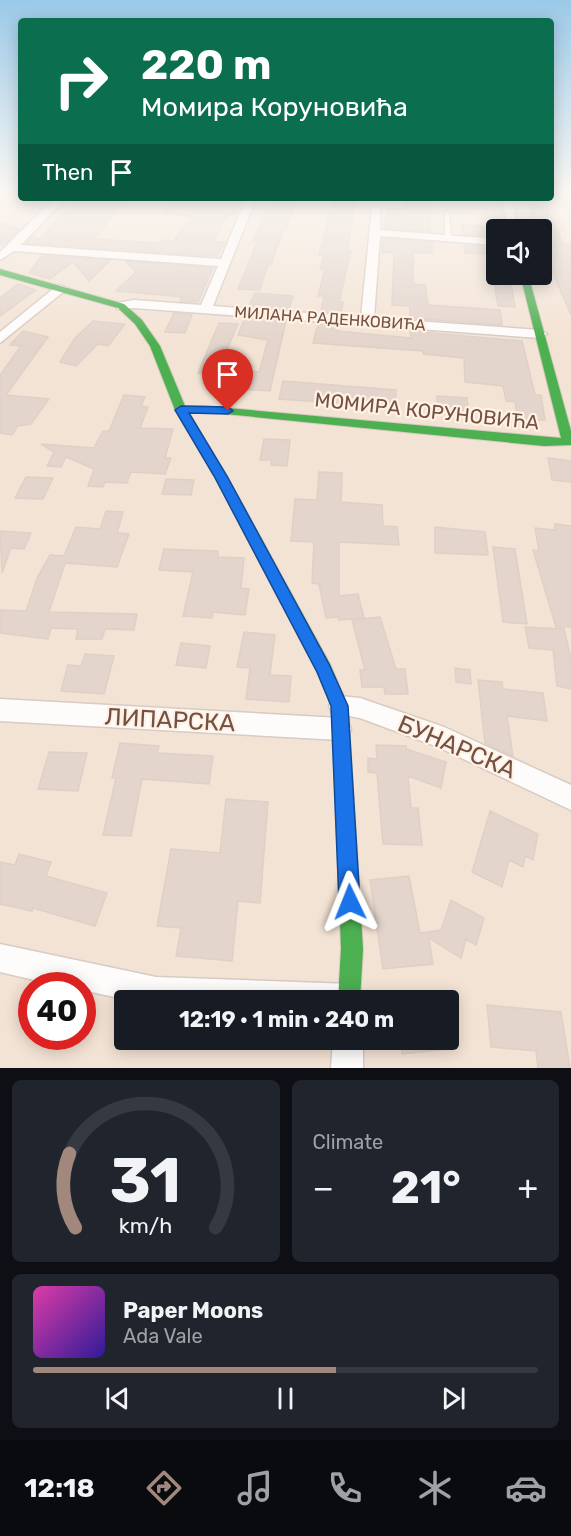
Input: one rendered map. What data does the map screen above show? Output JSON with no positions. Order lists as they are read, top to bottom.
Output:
{
  "streets": {
    "street": [
      "МИЛАНА РАДЕНКОВИЋА",
      "МОМИРА КОРУНОВИЋА",
      "ЛИПАРСКА",
      "БУНАРСКА"
    ]
  },
  "crossings": [
    ["МИЛАНА РАДЕНКОВИЋА", "МОМИРА КОРУНОВИЋА"],
    ["ЛИПАРСКА", "БУНАРСКА"]
  ],
  "page": {
    "turn": ["220 m", "Момира Коруновића"],
    "then": "Then",
    "limit": "40",
    "trip": "12:19 · 1 min · 240 m",
    "tile": "Climate",
    "heat": ["−", "21°", "+"],
    "song": ["Paper Moons", "Ada Vale"],
    "tabs": "12:18",
    "gauge": ["31", "km/h"]
  }
}
